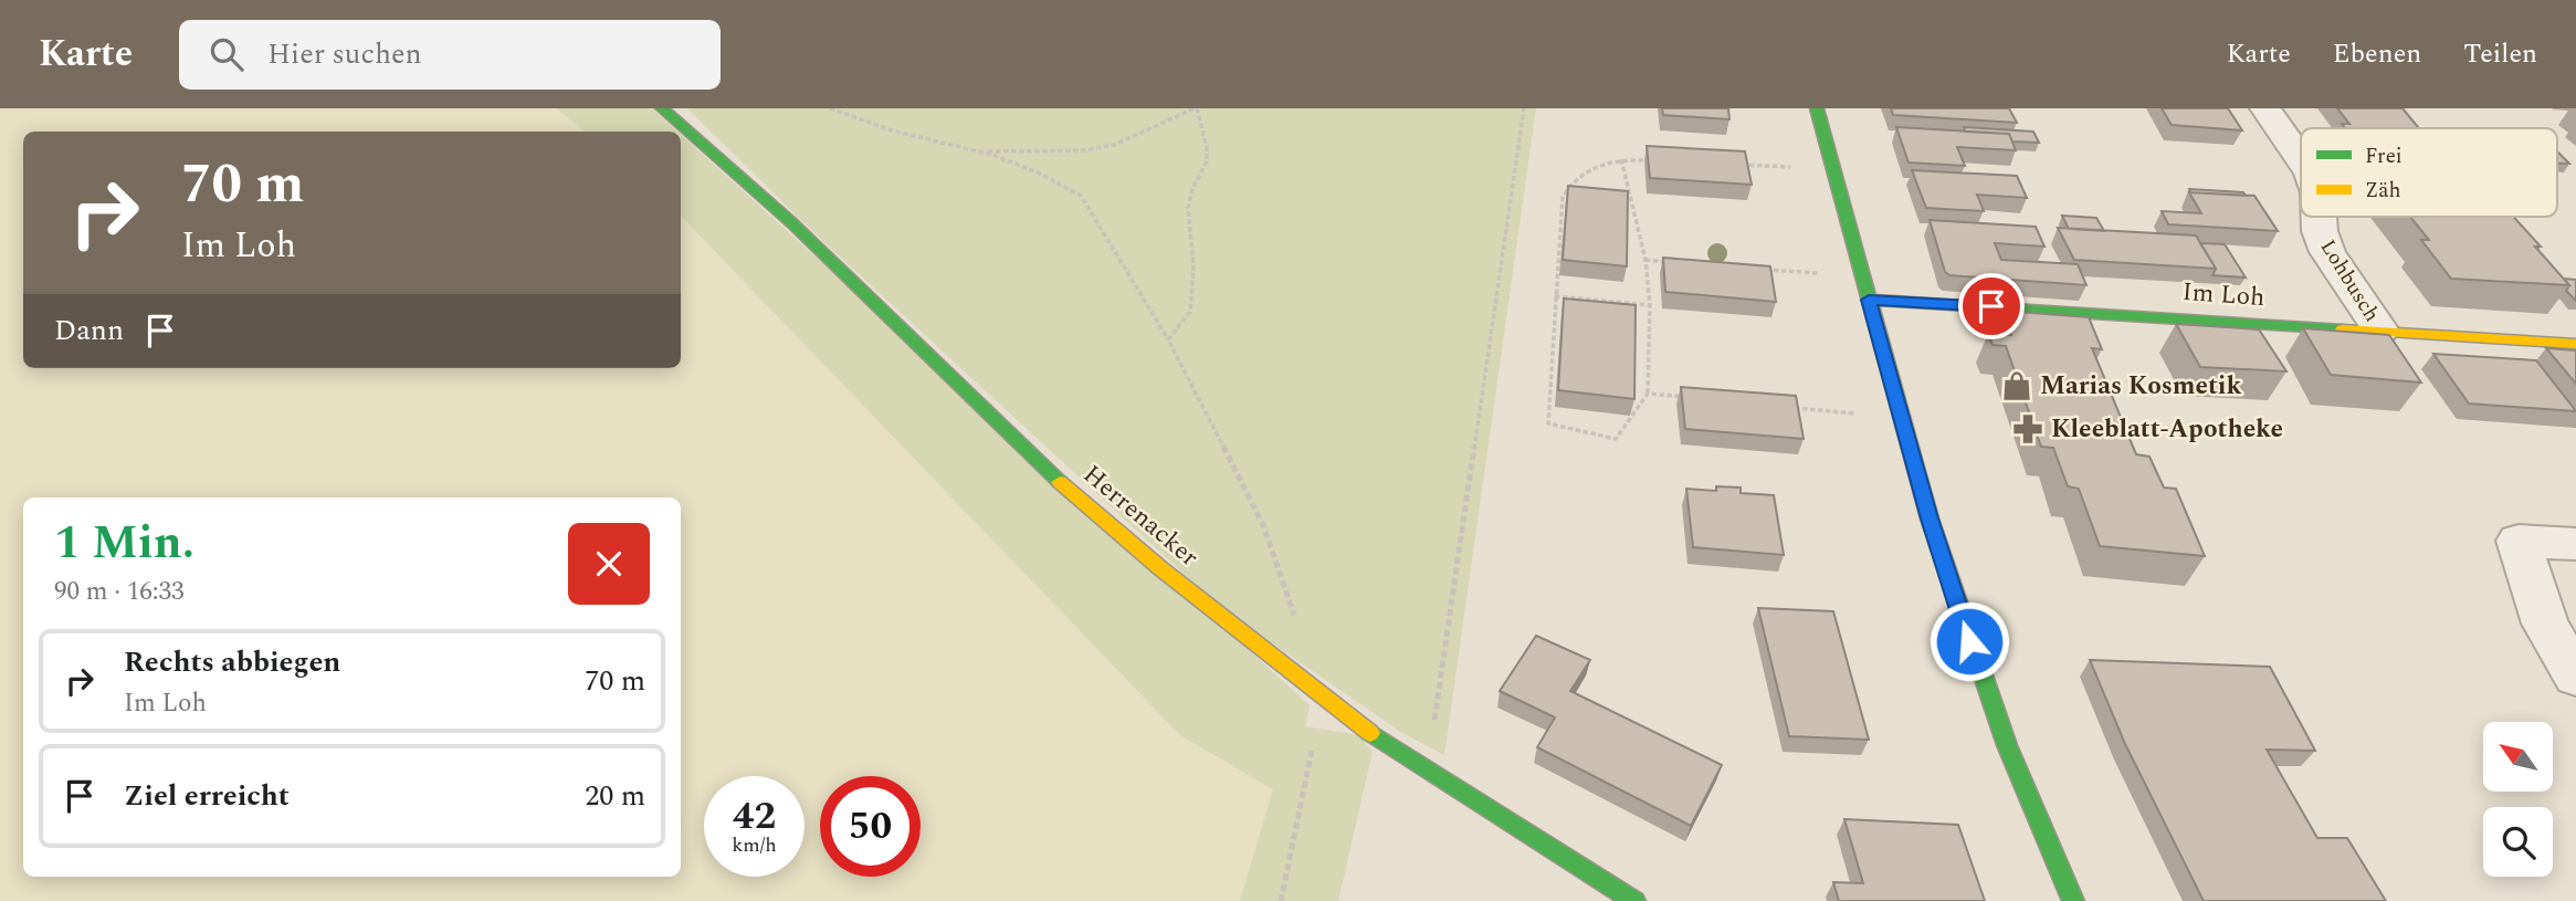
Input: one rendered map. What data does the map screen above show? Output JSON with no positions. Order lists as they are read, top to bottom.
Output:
{
  "streets": {
    "street": ["Lohbusch", "Im Loh", "Herrenacker"]
  },
  "crossings": [
    ["Lohbusch", "Im Loh"]
  ],
  "places": {
    "shop": ["Marias Kosmetik"],
    "pharmacy": ["Kleeblatt-Apotheke"]
  },
  "legend": ["Frei", "Zäh"],
  "north": "top left",
  "page": {
    "header": "Karte",
    "search": "Hier suchen",
    "nav": ["Karte", "Ebenen", "Teilen"],
    "turn": ["70 m", "Im Loh"],
    "then": "Dann",
    "heading": ["1 Min.", "90 m · 16:33"],
    "list": [
      {
        "name": "Rechts abbiegen",
        "note": "Im Loh",
        "value": "70 m"
      },
      {
        "name": "Ziel erreicht",
        "value": "20 m"
      }
    ],
    "speed": "42 km/h",
    "limit": "50"
  }
}
